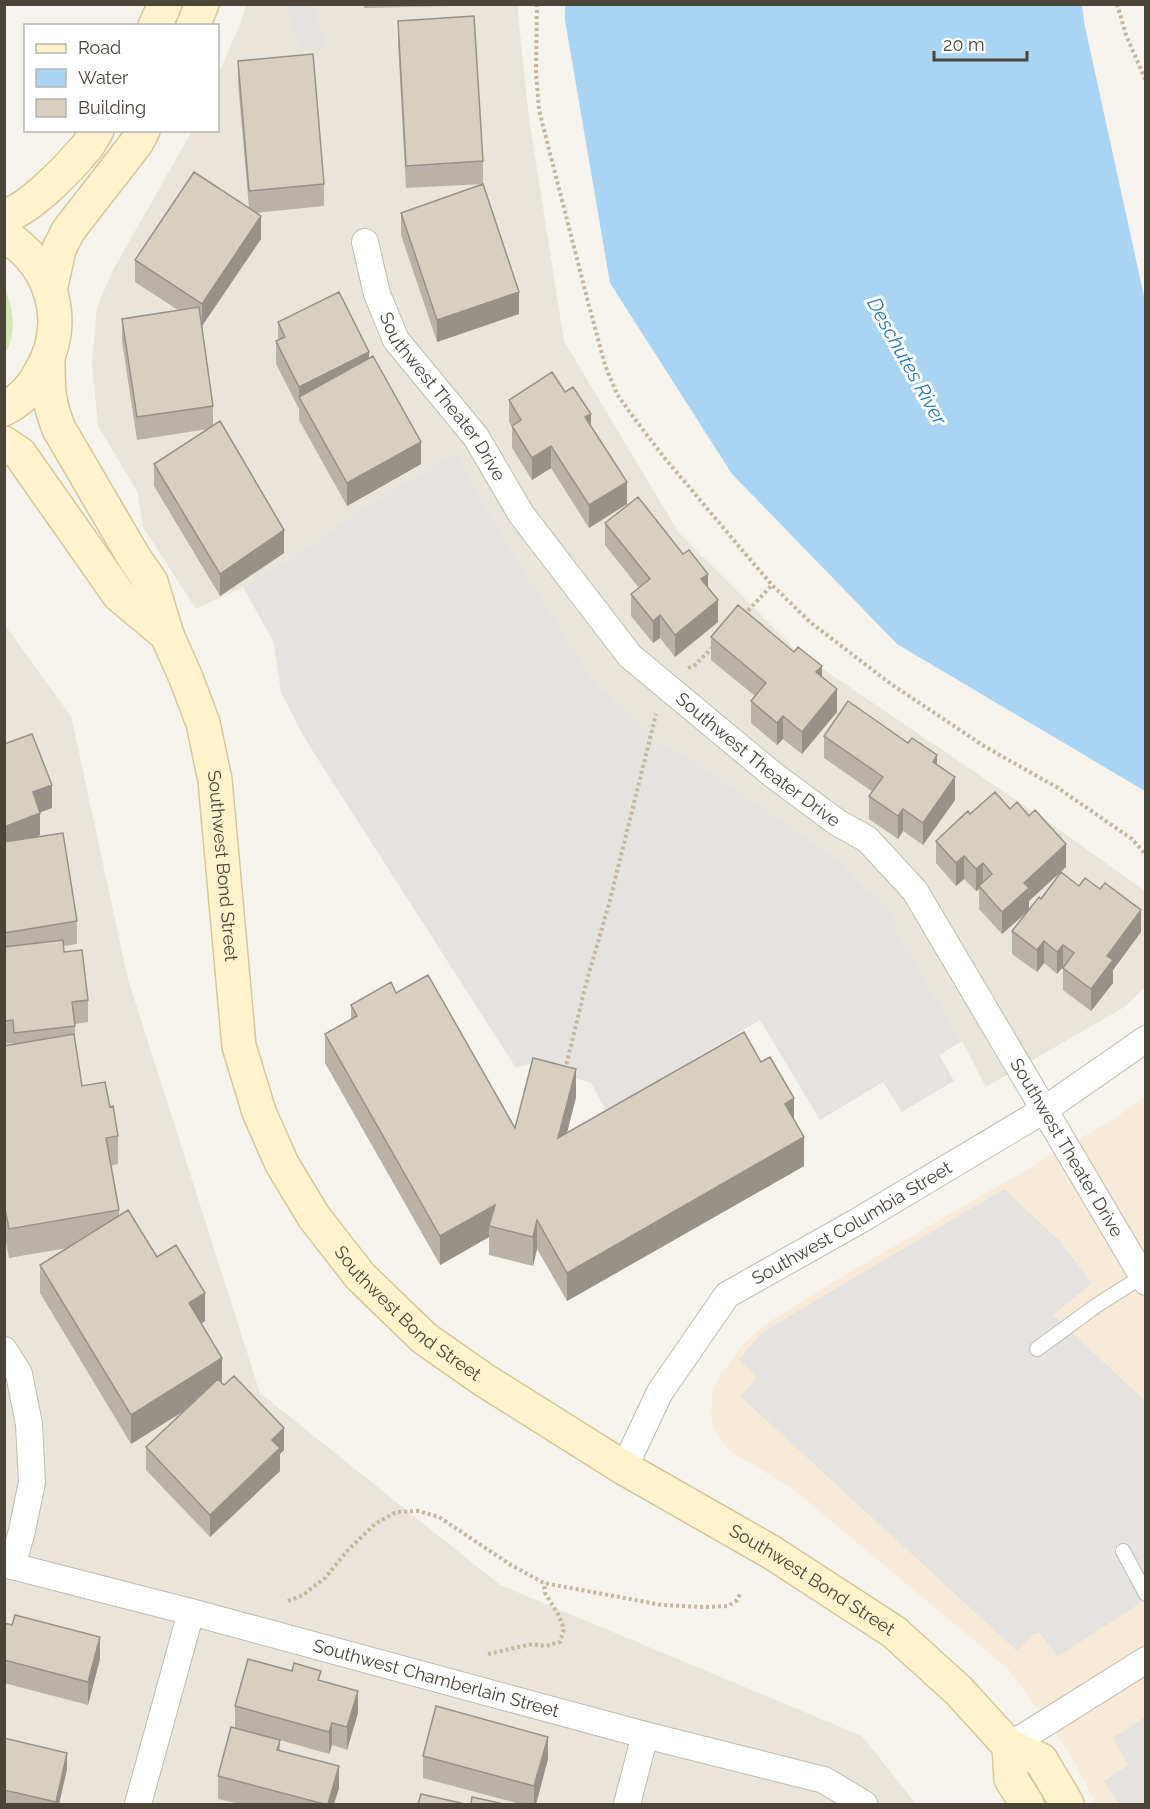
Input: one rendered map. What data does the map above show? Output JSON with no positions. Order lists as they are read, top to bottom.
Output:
{
  "streets": {
    "street": [
      "Southwest Theater Drive",
      "Southwest Bond Street",
      "Southwest Columbia Street",
      "Southwest Chamberlain Street"
    ]
  },
  "crossings": [
    ["Southwest Theater Drive", "Southwest Columbia Street"],
    ["Southwest Bond Street", "Southwest Columbia Street"]
  ],
  "water": ["Deschutes River"],
  "legend": ["Road", "Water", "Building"],
  "scale_bar": "20 m"
}
